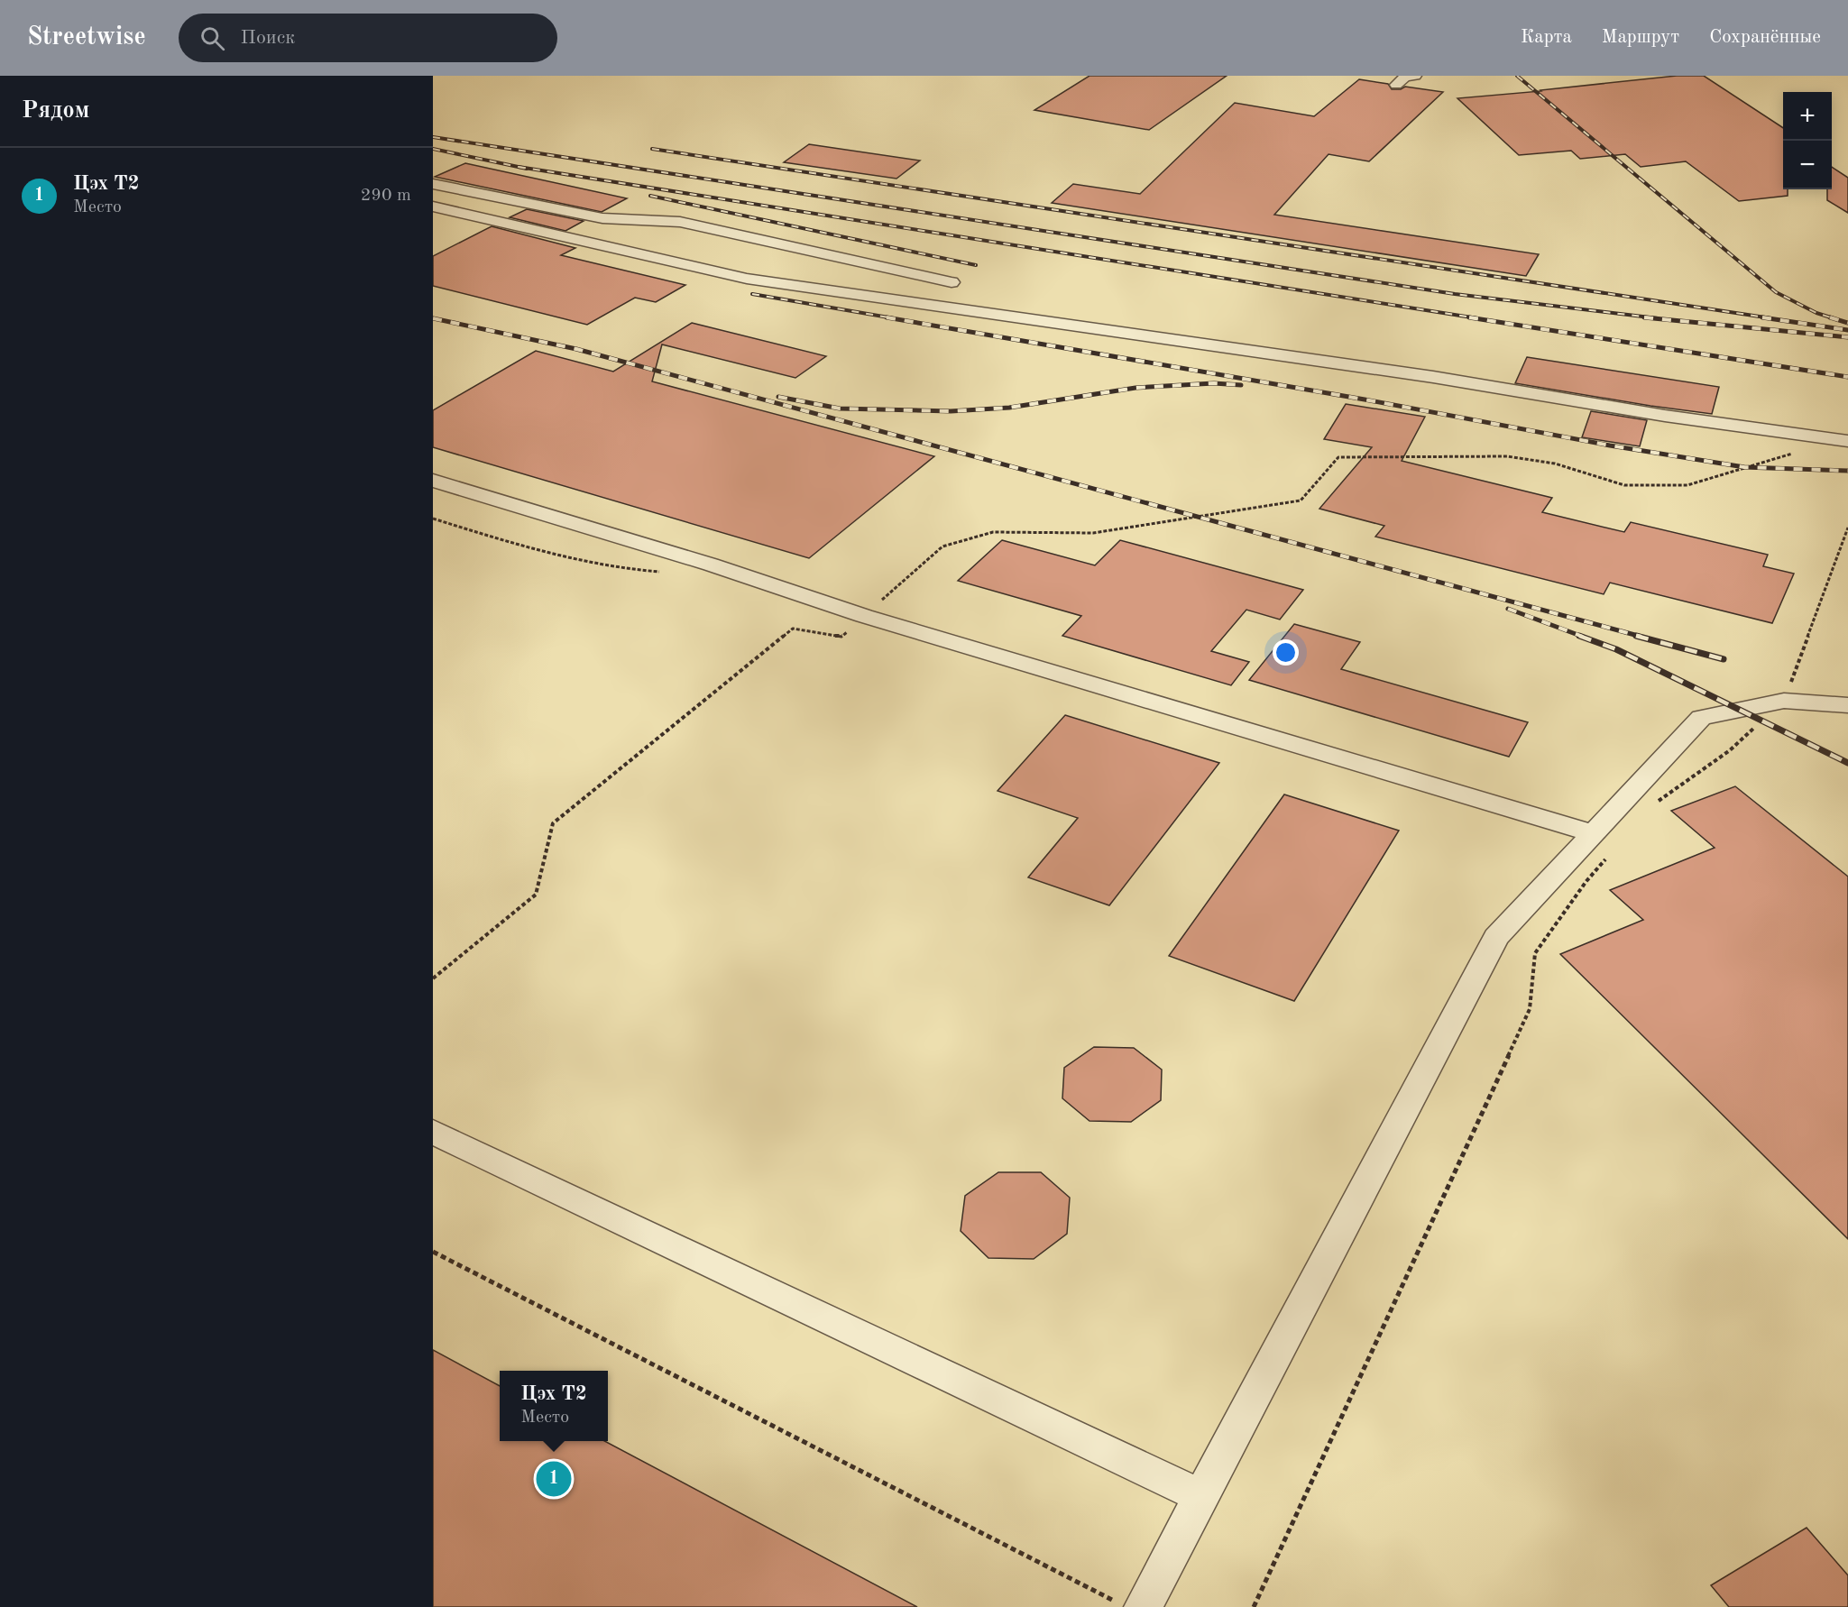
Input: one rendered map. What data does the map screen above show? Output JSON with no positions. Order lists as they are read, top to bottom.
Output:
{
  "page": {
    "header": "Streetwise",
    "search": "Поиск",
    "nav": ["Карта", "Маршрут", "Сохранённые"],
    "heading": "Рядом",
    "map_buttons": ["+", "−"],
    "list": [
      {
        "mark": "1",
        "name": "Цэх Т2",
        "note": "Место",
        "value": "290 m"
      }
    ],
    "popup": ["Цэх Т2", "Место"],
    "pins": "1"
  }
}
